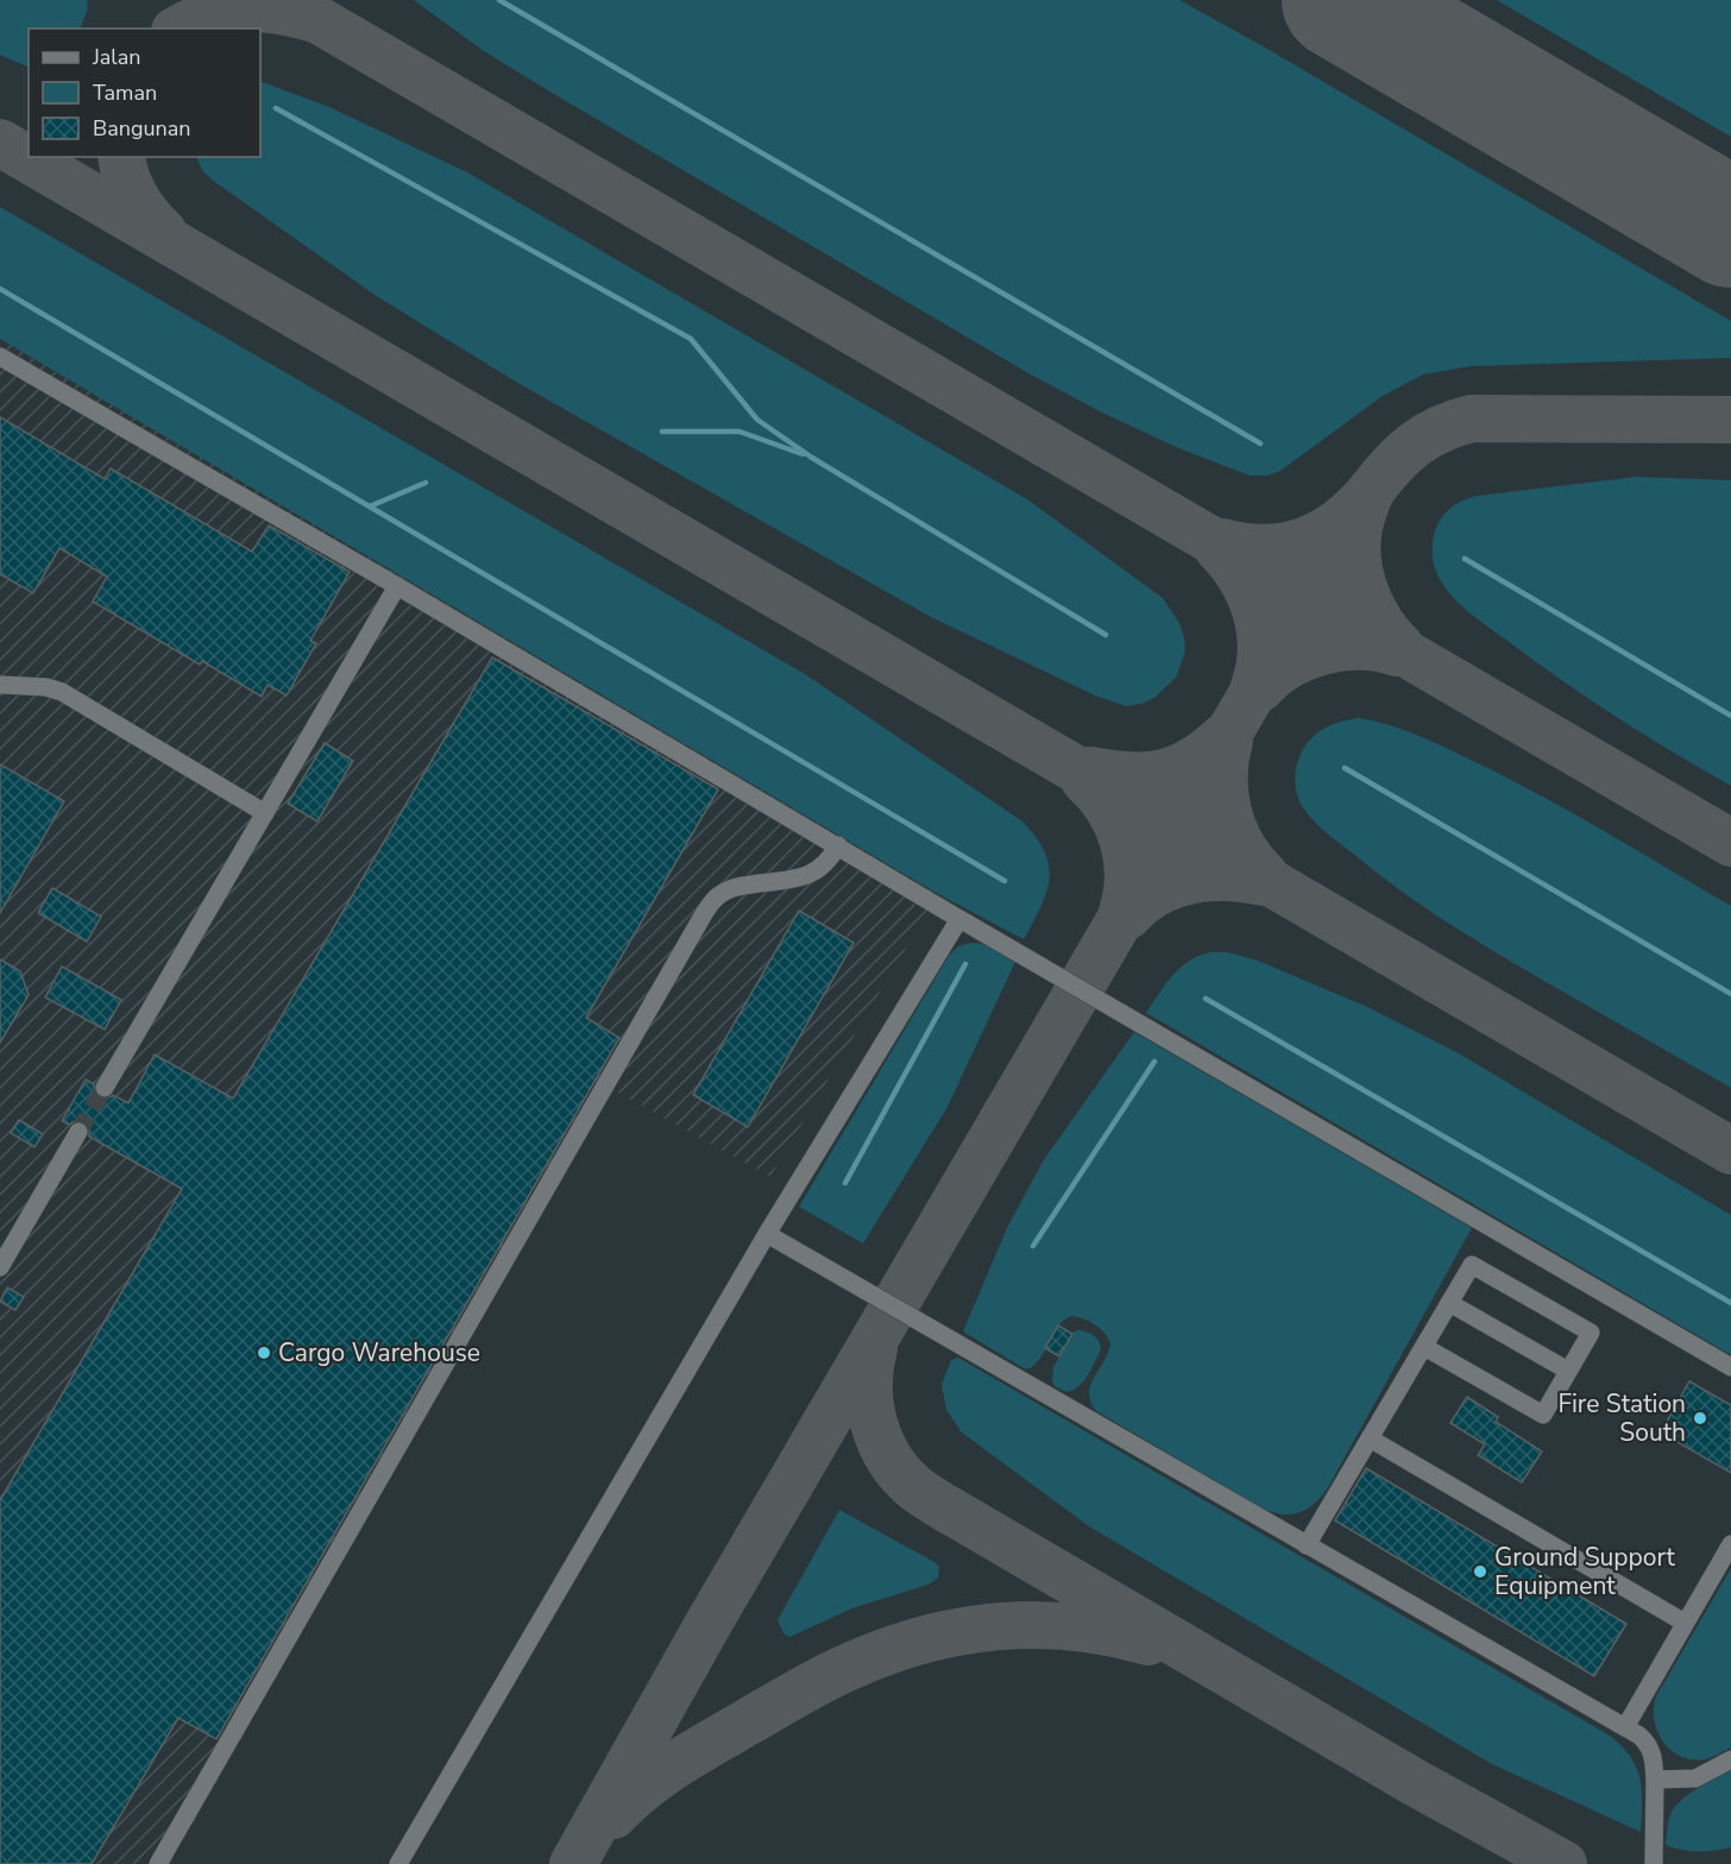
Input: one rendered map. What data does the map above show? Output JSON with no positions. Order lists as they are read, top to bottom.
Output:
{
  "places": ["Cargo Warehouse", "Fire Station South", "Ground Support Equipment"],
  "legend": ["Jalan", "Taman", "Bangunan"]
}
